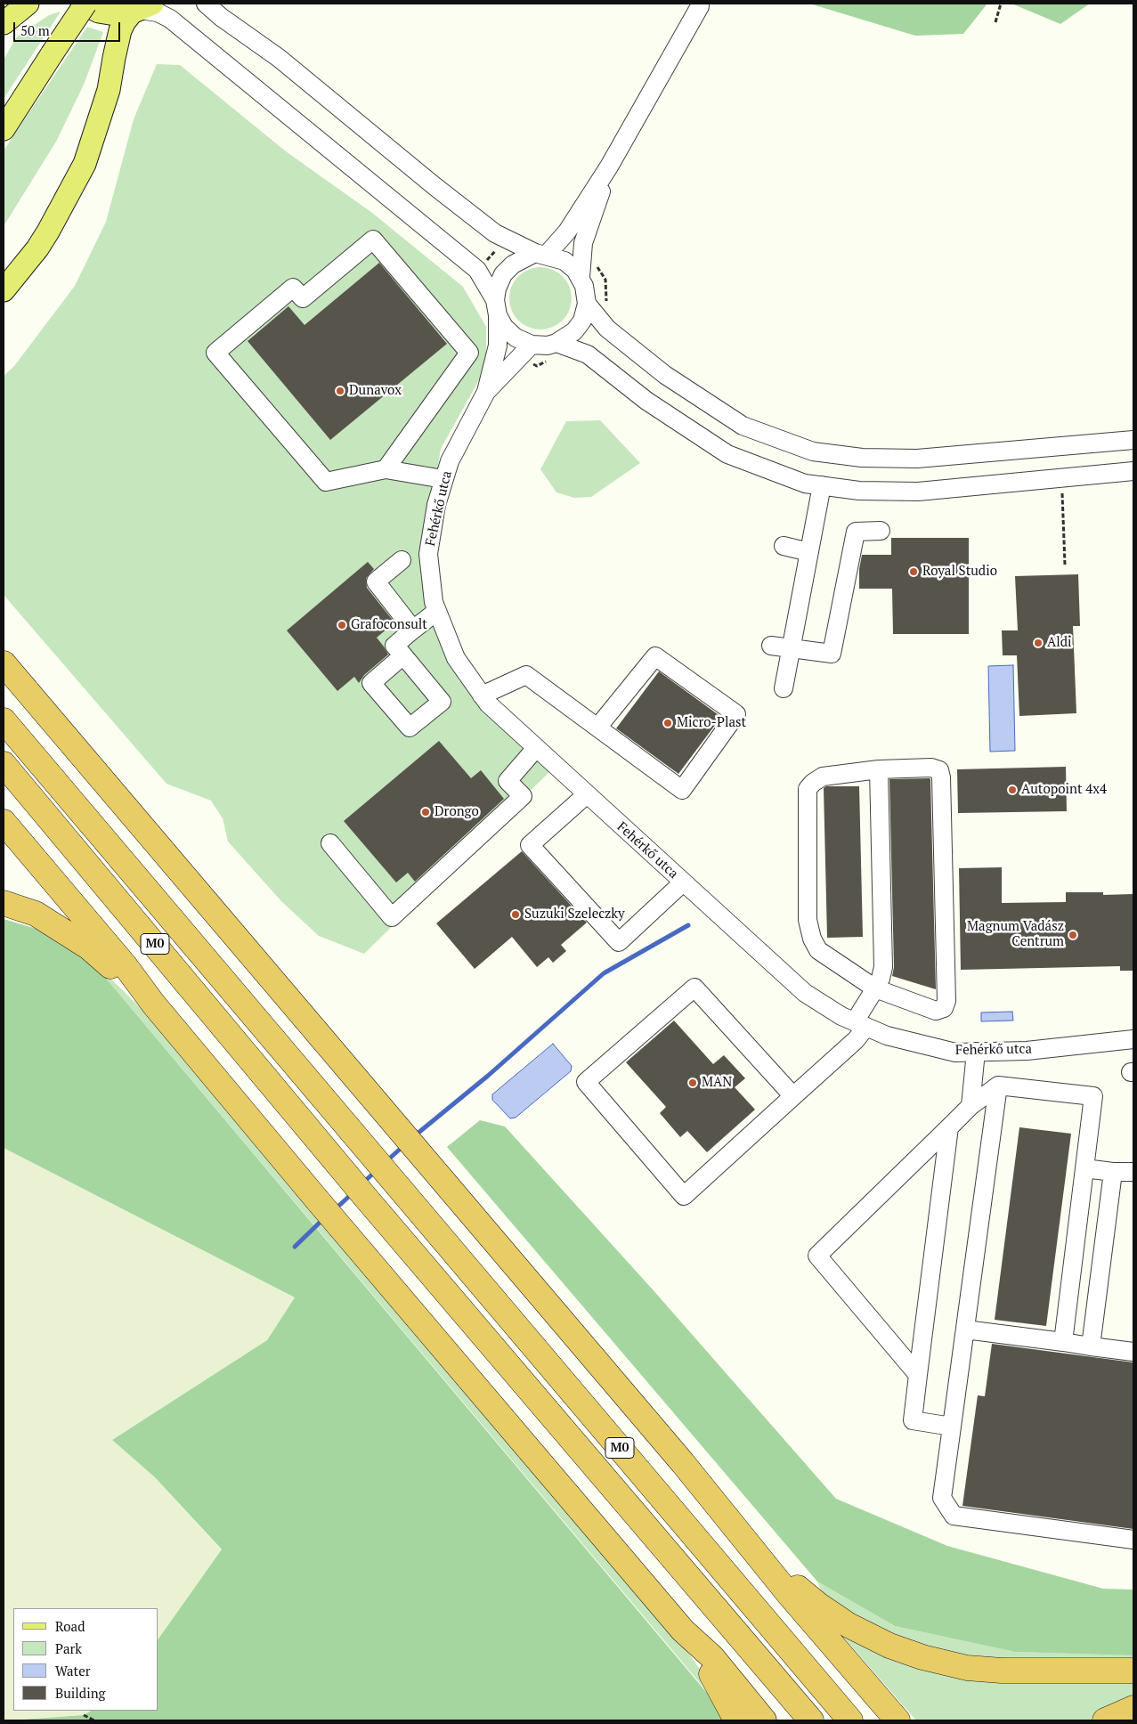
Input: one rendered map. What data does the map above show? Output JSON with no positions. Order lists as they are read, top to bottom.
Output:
{
  "streets": {
    "highway": ["M0"],
    "street": ["Fehérkő utca"]
  },
  "places": [
    "Dunavox",
    "Royal Studio",
    "Grafoconsult",
    "Aldi",
    "Micro-Plast",
    "Autopoint 4x4",
    "Drongo",
    "Suzuki Szeleczky",
    "Magnum Vadász Centrum",
    "MAN"
  ],
  "legend": [
    "Road",
    "Park",
    "Water",
    "Building"
  ],
  "scale_bar": "50 m"
}
